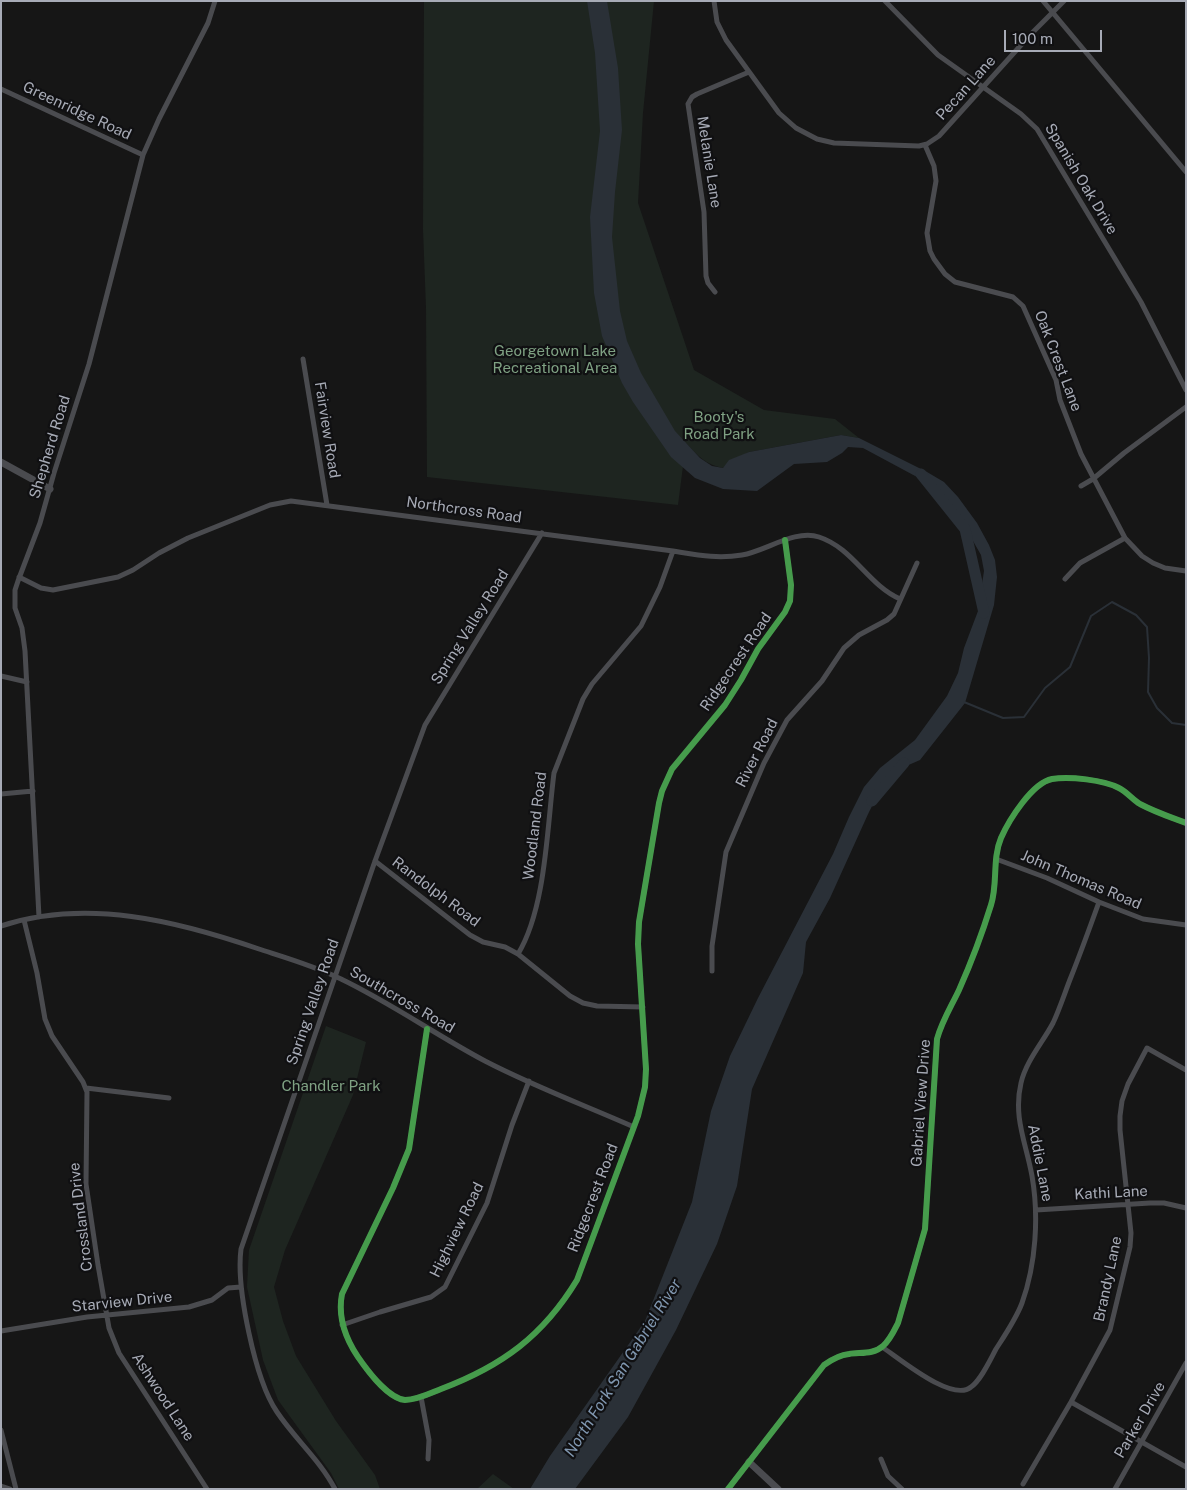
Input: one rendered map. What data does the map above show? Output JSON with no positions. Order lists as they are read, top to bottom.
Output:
{
  "streets": {
    "street": [
      "Pecan Lane",
      "Greenridge Road",
      "Melanie Lane",
      "Spanish Oak Drive",
      "Oak Crest Lane",
      "Fairview Road",
      "Shepherd Road",
      "Northcross Road",
      "Spring Valley Road",
      "Ridgecrest Road",
      "River Road",
      "Woodland Road",
      "John Thomas Road",
      "Randolph Road",
      "Southcross Road",
      "Gabriel View Drive",
      "Addie Lane",
      "Kathi Lane",
      "Crossland Drive",
      "Highview Road",
      "Brandy Lane",
      "Starview Drive",
      "Ashwood Lane",
      "Parker Drive"
    ]
  },
  "crossings": [
    ["Pecan Lane", "Spanish Oak Drive"],
    ["Pecan Lane", "Oak Crest Lane"],
    ["Greenridge Road", "Shepherd Road"],
    ["Fairview Road", "Northcross Road"],
    ["Shepherd Road", "Northcross Road"],
    ["Shepherd Road", "Southcross Road"],
    ["Northcross Road", "Spring Valley Road"],
    ["Northcross Road", "Ridgecrest Road"],
    ["Northcross Road", "River Road"],
    ["Northcross Road", "Woodland Road"],
    ["Spring Valley Road", "Randolph Road"],
    ["Spring Valley Road", "Southcross Road"],
    ["Spring Valley Road", "Starview Drive"],
    ["Ridgecrest Road", "Randolph Road"],
    ["Ridgecrest Road", "Southcross Road"],
    ["Ridgecrest Road", "Highview Road"],
    ["Woodland Road", "Randolph Road"],
    ["John Thomas Road", "Gabriel View Drive"],
    ["John Thomas Road", "Addie Lane"],
    ["Southcross Road", "Crossland Drive"],
    ["Southcross Road", "Highview Road"],
    ["Gabriel View Drive", "Addie Lane"],
    ["Addie Lane", "Kathi Lane"],
    ["Kathi Lane", "Brandy Lane"],
    ["Crossland Drive", "Starview Drive"],
    ["Crossland Drive", "Ashwood Lane"],
    ["Starview Drive", "Ashwood Lane"]
  ],
  "water": ["North Fork San Gabriel River"],
  "parks": ["Georgetown Lake Recreational Area", "Booty's Road Park", "Chandler Park"],
  "scale_bar": "100 m"
}
